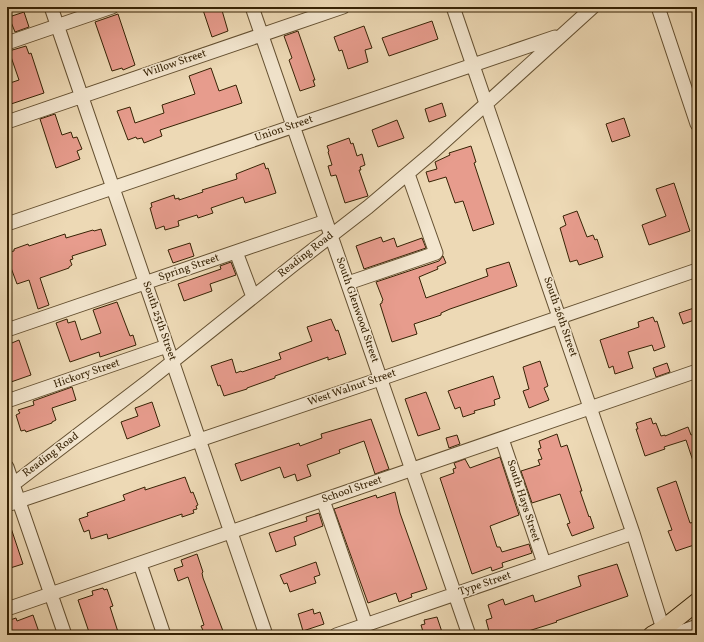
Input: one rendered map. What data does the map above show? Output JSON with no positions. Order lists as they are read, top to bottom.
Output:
{
  "streets": {
    "street": [
      "Willow Street",
      "Union Street",
      "Reading Road",
      "Spring Street",
      "South Glenwood Street",
      "South 26th Street",
      "South 25th Street",
      "Hickory Street",
      "West Walnut Street",
      "School Street",
      "South Hays Street",
      "Type Street"
    ]
  },
  "crossings": [
    ["Willow Street", "South Glenwood Street"],
    ["Willow Street", "South 25th Street"],
    ["Union Street", "Reading Road"],
    ["Union Street", "South Glenwood Street"],
    ["Union Street", "South 26th Street"],
    ["Union Street", "South 25th Street"],
    ["Reading Road", "South Glenwood Street"],
    ["Reading Road", "South 26th Street"],
    ["Reading Road", "South 25th Street"],
    ["Spring Street", "South Glenwood Street"],
    ["Spring Street", "South 25th Street"],
    ["South Glenwood Street", "West Walnut Street"],
    ["South Glenwood Street", "School Street"],
    ["South Glenwood Street", "Type Street"],
    ["South 26th Street", "West Walnut Street"],
    ["South 26th Street", "School Street"],
    ["South 26th Street", "Type Street"],
    ["South 25th Street", "Hickory Street"],
    ["South 25th Street", "West Walnut Street"],
    ["South 25th Street", "School Street"],
    ["School Street", "South Hays Street"],
    ["South Hays Street", "Type Street"]
  ]
}
